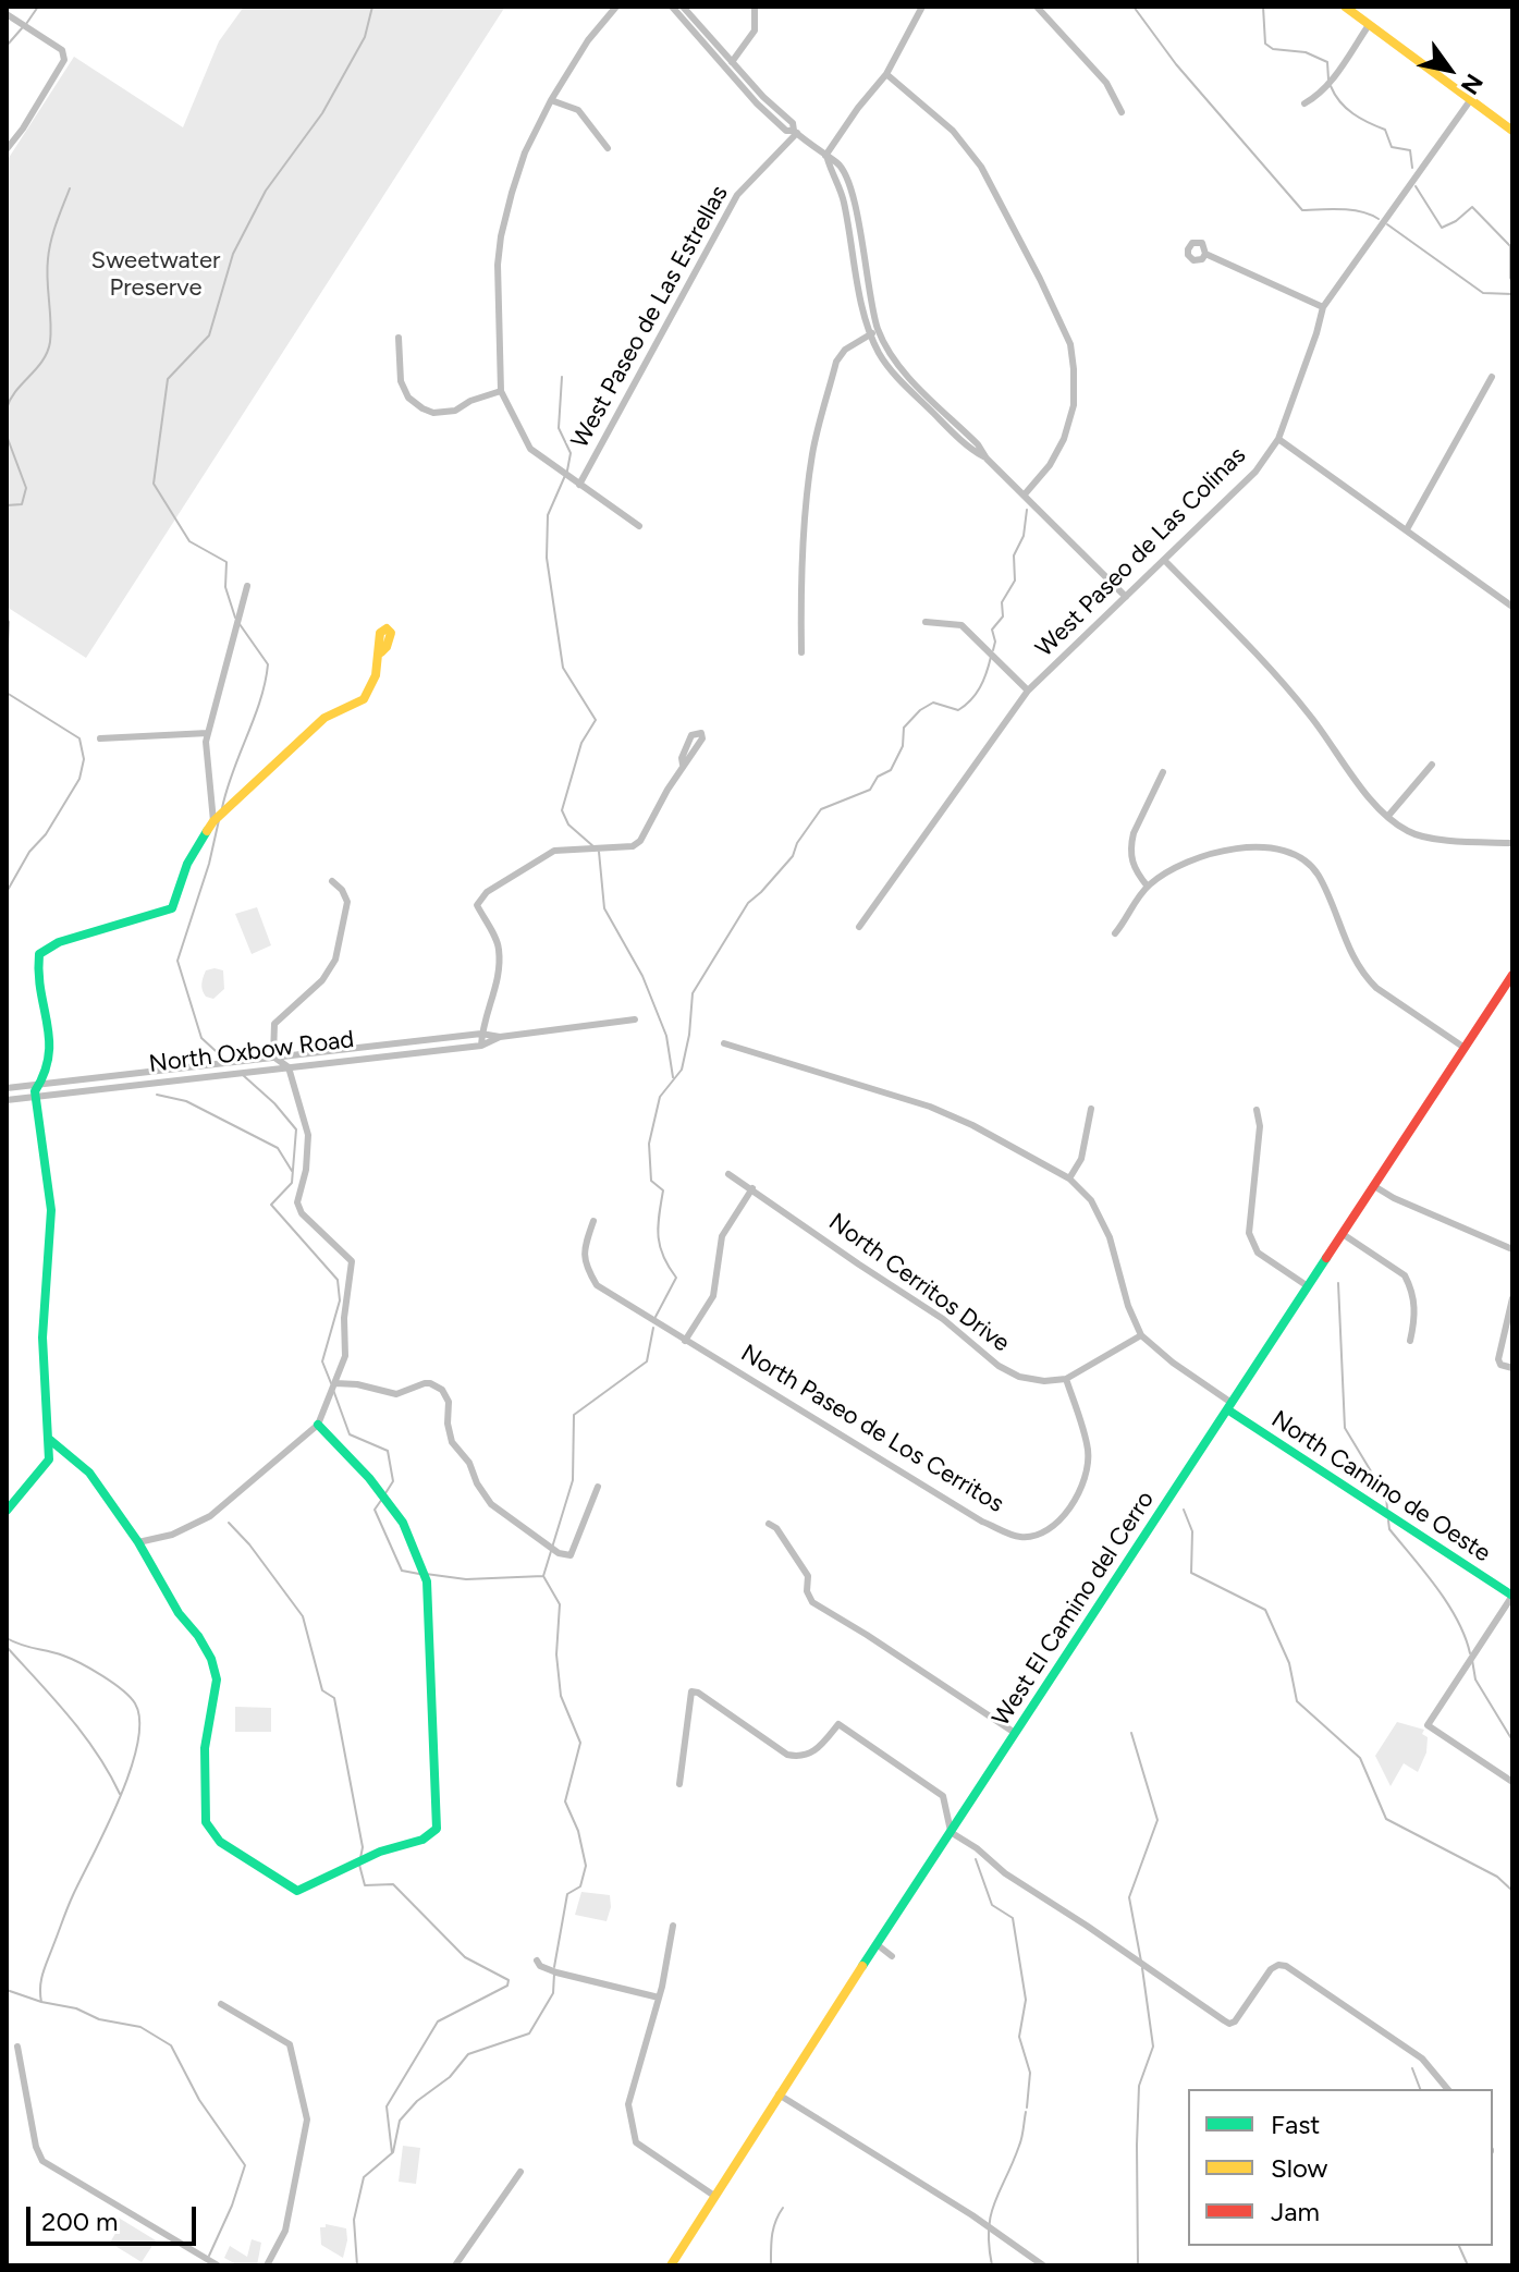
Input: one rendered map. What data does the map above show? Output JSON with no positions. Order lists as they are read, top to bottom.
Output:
{
  "streets": {
    "street": [
      "West Paseo de Las Estrellas",
      "West Paseo de Las Colinas",
      "North Oxbow Road",
      "North Cerritos Drive",
      "North Paseo de Los Cerritos",
      "North Camino de Oeste",
      "West El Camino del Cerro"
    ]
  },
  "crossings": [
    ["North Cerritos Drive", "North Paseo de Los Cerritos"],
    ["North Camino de Oeste", "West El Camino del Cerro"]
  ],
  "parks": ["Sweetwater Preserve"],
  "legend": ["Fast", "Slow", "Jam"],
  "scale_bar": "200 m",
  "north": "bottom right"
}
